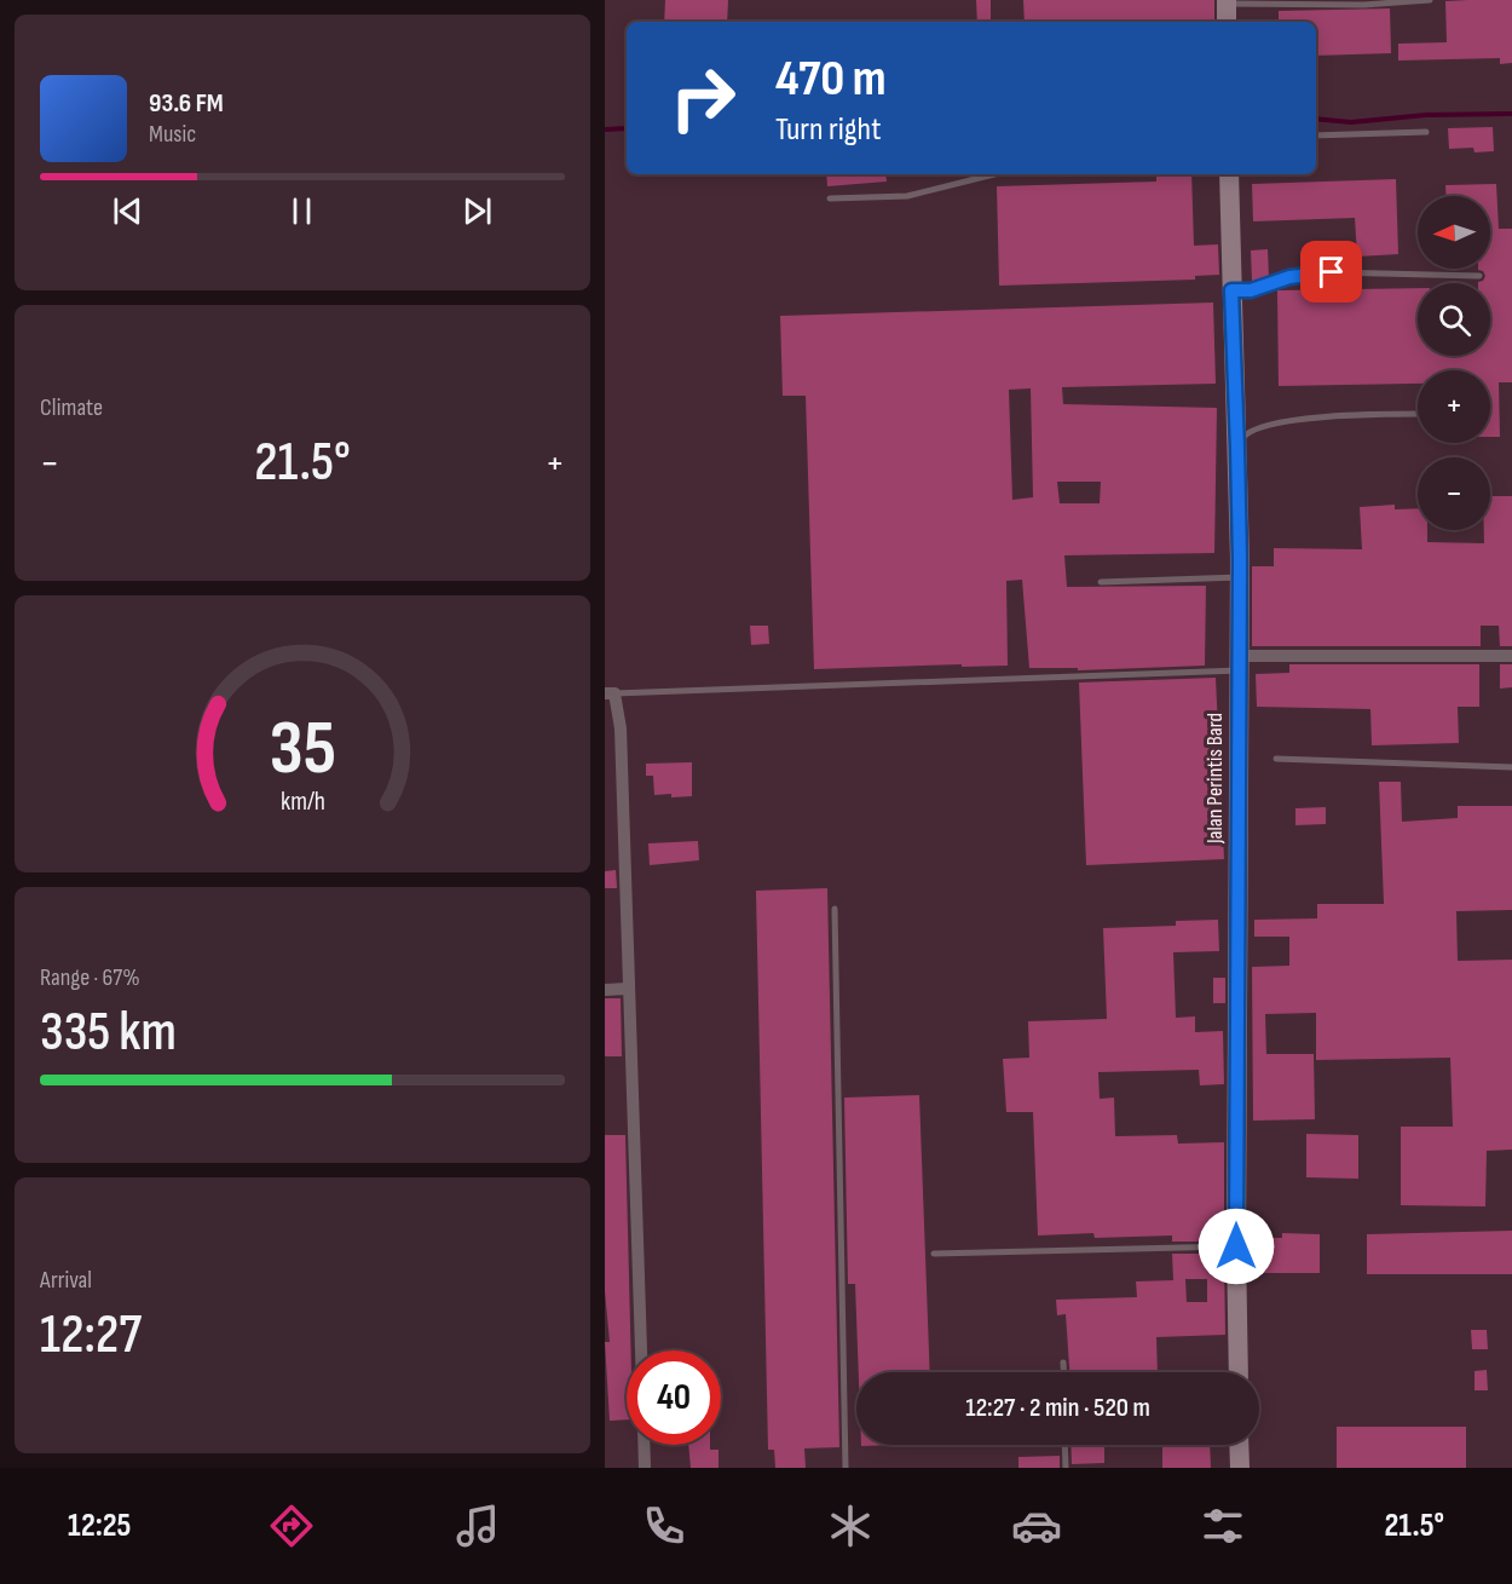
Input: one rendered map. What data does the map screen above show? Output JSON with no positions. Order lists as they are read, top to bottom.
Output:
{
  "streets": {
    "street": ["Jalan Perintis Bard"]
  },
  "north": "left",
  "page": {
    "turn": ["470 m", "Turn right"],
    "song": ["93.6 FM", "Music"],
    "map_buttons": ["+", "−"],
    "tile": [
      "Climate",
      ["Range · 67%", "335 km"],
      ["Arrival", "12:27"]
    ],
    "heat": ["−", "21.5°", "+"],
    "limit": "40",
    "trip": "12:27 · 2 min · 520 m",
    "tabs": ["12:25", "21.5°"],
    "gauge": ["35", "km/h"]
  }
}
